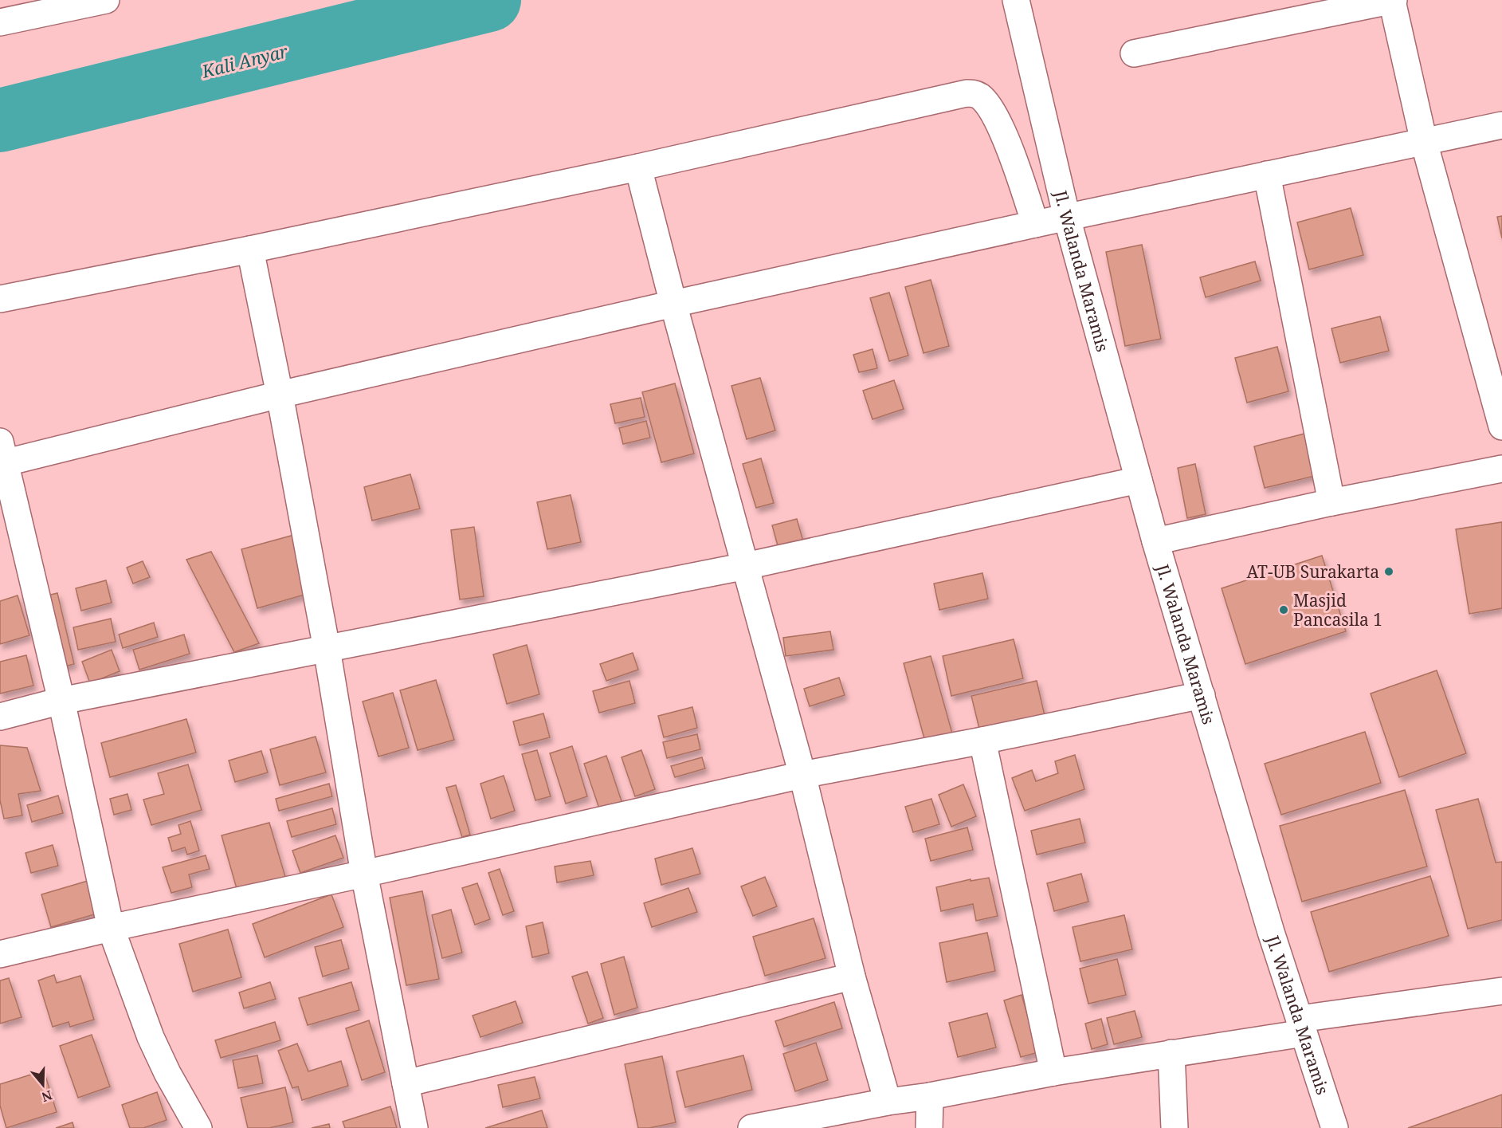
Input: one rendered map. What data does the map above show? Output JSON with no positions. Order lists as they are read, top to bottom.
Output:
{
  "streets": {
    "street": ["Jl. Walanda Maramis"]
  },
  "water": ["Kali Anyar"],
  "places": ["AT-UB Surakarta", "Masjid Pancasila 1"],
  "north": "bottom"
}
